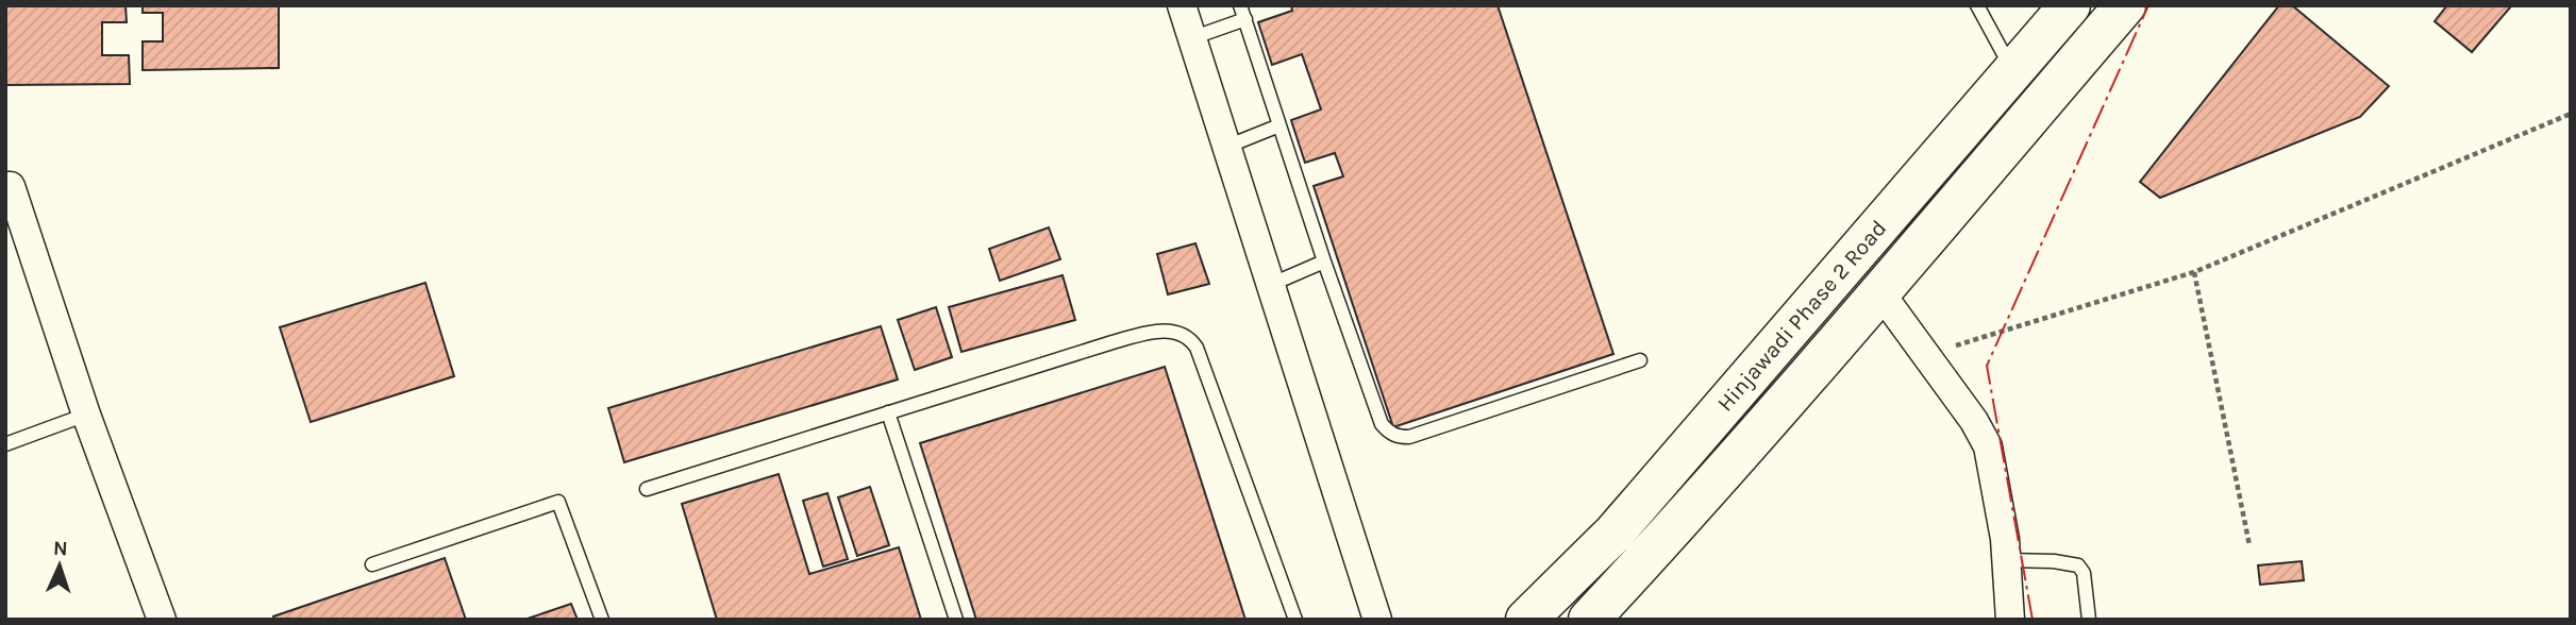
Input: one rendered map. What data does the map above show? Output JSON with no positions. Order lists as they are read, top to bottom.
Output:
{
  "streets": {
    "main road": ["Hinjawadi Phase 2 Road"]
  },
  "north": "top"
}
